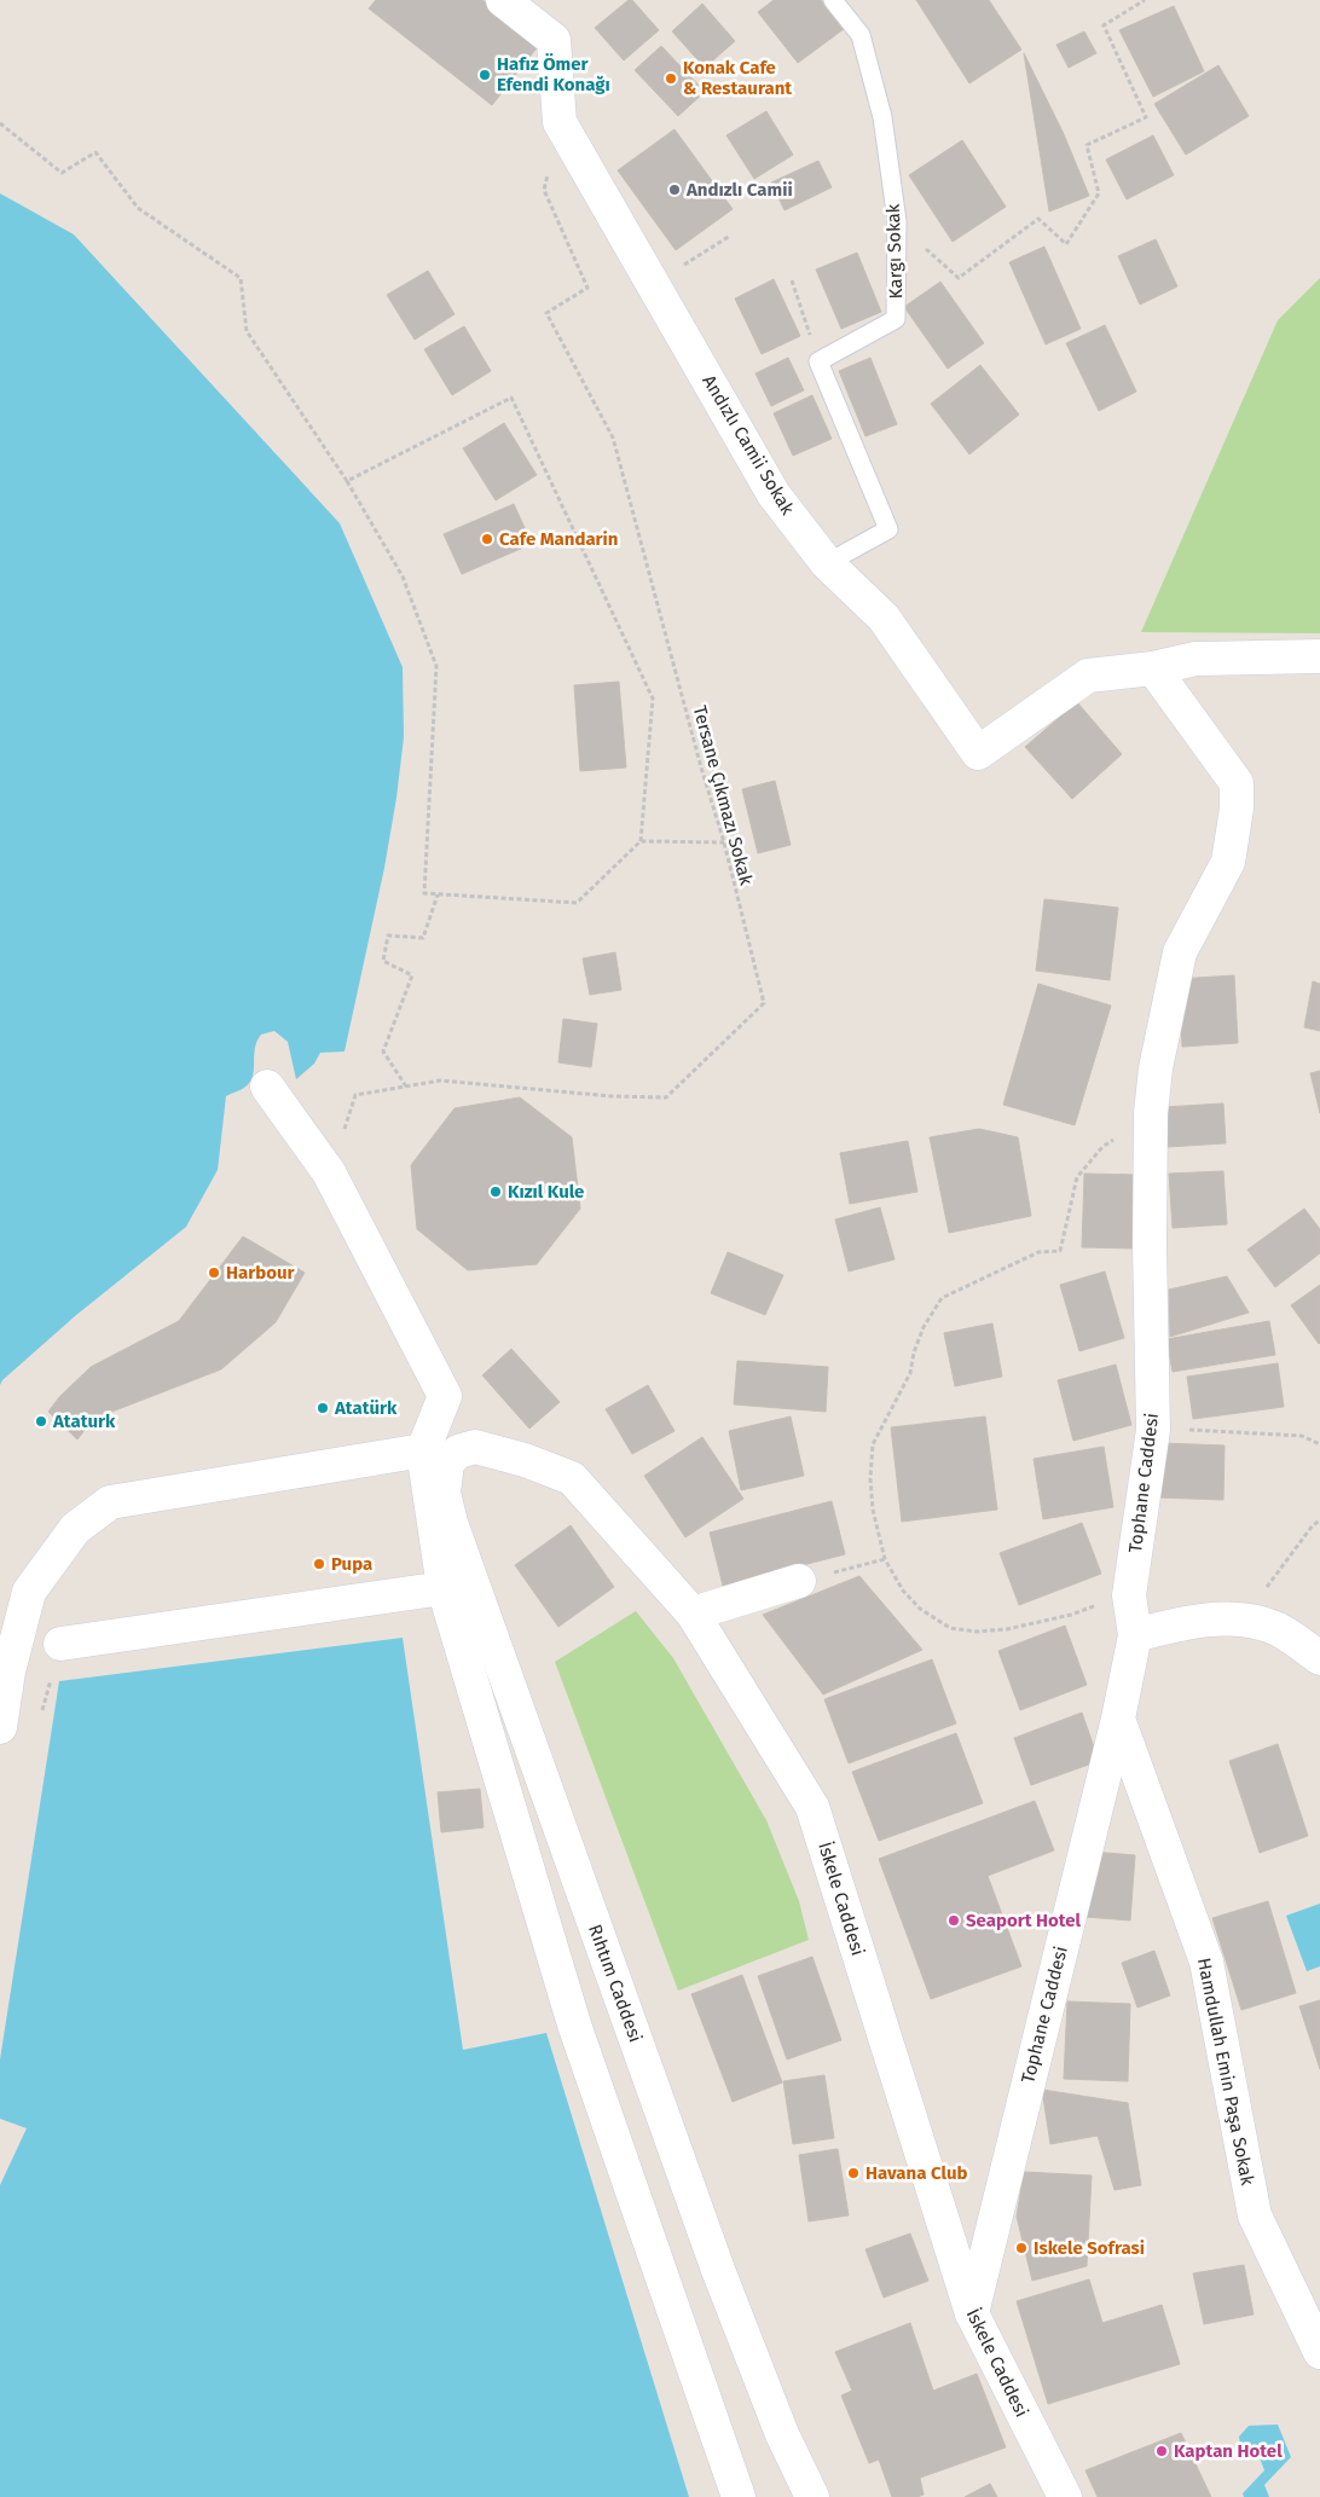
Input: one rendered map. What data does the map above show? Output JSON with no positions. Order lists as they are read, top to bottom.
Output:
{
  "streets": {
    "street": [
      "Andızlı Camii Sokak",
      "Tophane Caddesi",
      "İskele Caddesi",
      "Rıhtım Caddesi",
      "Hamdullah Emin Paşa Sokak"
    ],
    "lane": ["Kargı Sokak"],
    "path": ["Tersane Çıkmazı Sokak"]
  },
  "crossings": [
    ["Andızlı Camii Sokak", "Tersane Çıkmazı Sokak"],
    ["Andızlı Camii Sokak", "Tophane Caddesi"],
    ["Tersane Çıkmazı Sokak", "Rıhtım Caddesi"],
    ["Tophane Caddesi", "İskele Caddesi"],
    ["Tophane Caddesi", "Hamdullah Emin Paşa Sokak"],
    ["İskele Caddesi", "Rıhtım Caddesi"]
  ],
  "places": [
    "Hafız Ömer Efendi Konağı",
    "Konak Cafe & Restaurant",
    "Andızlı Camii",
    "Cafe Mandarin",
    "Kızıl Kule",
    "Harbour",
    "Atatürk",
    "Ataturk",
    "Pupa",
    "Seaport Hotel",
    "Havana Club",
    "Iskele Sofrasi",
    "Kaptan Hotel"
  ]
}
